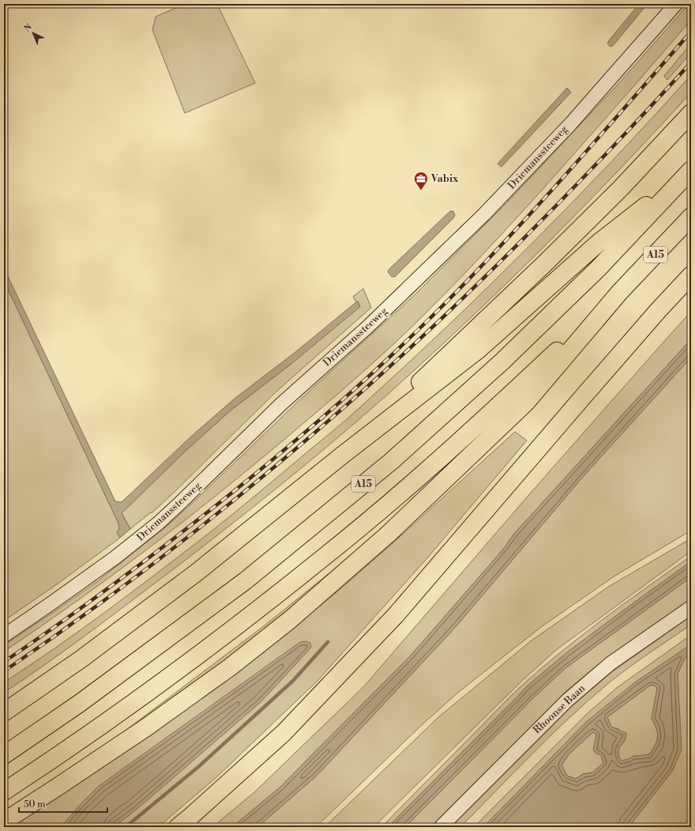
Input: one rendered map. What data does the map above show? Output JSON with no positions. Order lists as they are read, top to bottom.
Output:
{
  "streets": {
    "highway": ["A15"],
    "main road": ["Driemanssteeweg", "Rhoonse Baan"]
  },
  "places": {
    "office": ["Vabix"]
  },
  "scale_bar": "50 m",
  "north": "top left"
}
